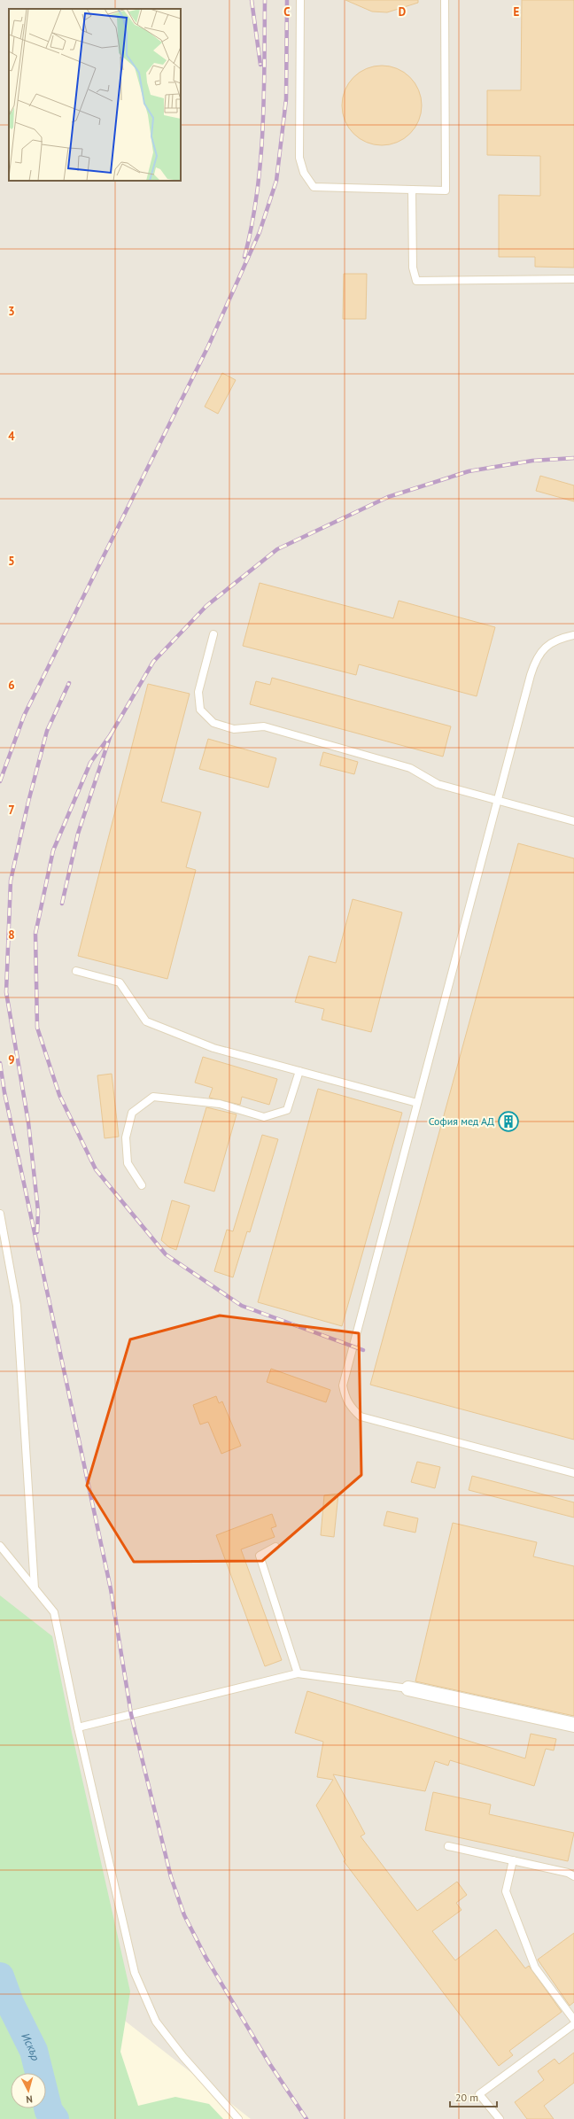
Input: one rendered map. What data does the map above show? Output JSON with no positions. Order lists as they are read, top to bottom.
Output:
{
  "water": ["Искър"],
  "places": {
    "building": ["София мед АД"]
  },
  "scale_bar": "20 m",
  "north": "bottom",
  "grid": {
    "columns": ["C", "D", "E"],
    "rows": [
      "3",
      "4",
      "5",
      "6",
      "7",
      "8",
      "9"
    ]
  }
}
